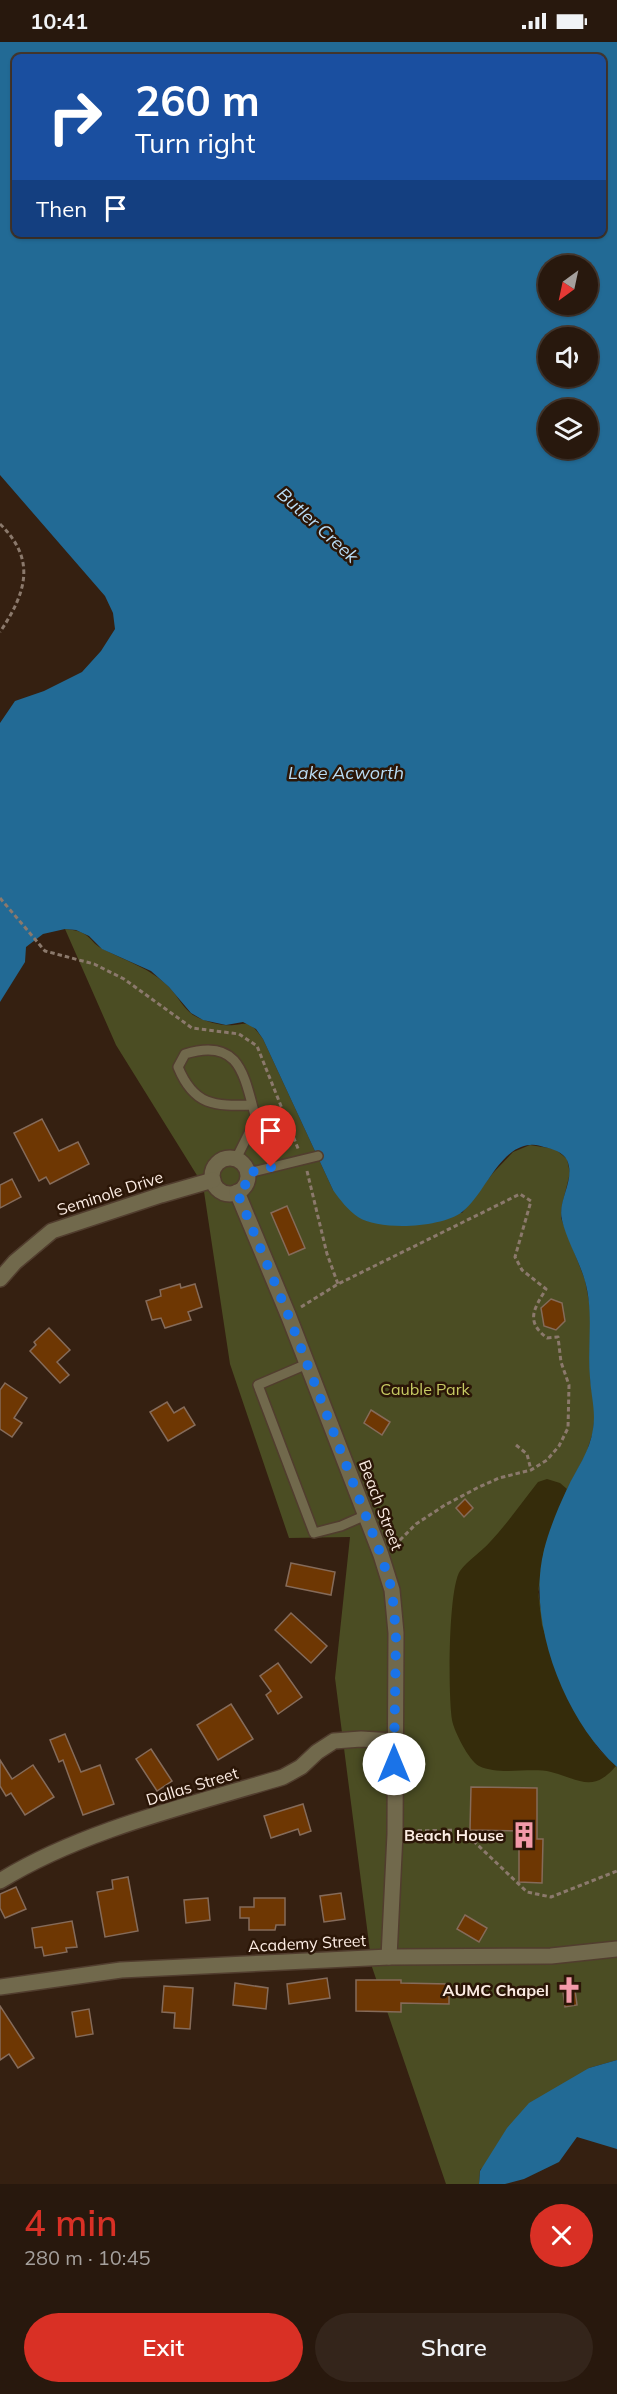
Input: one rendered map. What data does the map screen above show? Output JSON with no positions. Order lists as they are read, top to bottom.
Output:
{
  "streets": {
    "street": [
      "Seminole Drive",
      "Beach Street",
      "Dallas Street",
      "Academy Street"
    ]
  },
  "crossings": [
    ["Seminole Drive", "Beach Street"],
    ["Beach Street", "Dallas Street"],
    ["Beach Street", "Academy Street"]
  ],
  "water": ["Butler Creek", "Lake Acworth"],
  "parks": ["Cauble Park"],
  "places": {
    "building": ["Beach House"],
    "church": ["AUMC Chapel"]
  },
  "north": "bottom left",
  "page": {
    "status": "10:41",
    "turn": ["260 m", "Turn right"],
    "then": "Then",
    "heading": ["4 min", "280 m · 10:45"],
    "buttons": ["Exit", "Share"]
  }
}
